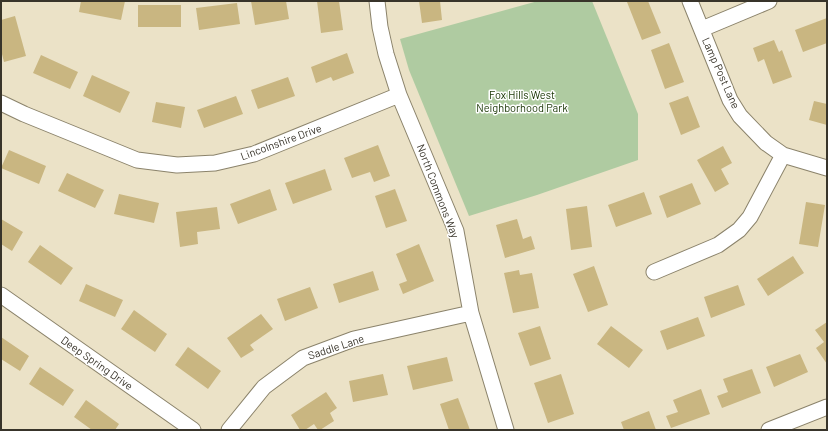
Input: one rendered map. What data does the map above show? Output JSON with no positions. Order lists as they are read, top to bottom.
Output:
{
  "streets": {
    "street": [
      "Lamp Post Lane",
      "Lincolnshire Drive",
      "North Commons Way",
      "Saddle Lane",
      "Deep Spring Drive"
    ]
  },
  "crossings": [
    ["Lincolnshire Drive", "North Commons Way"],
    ["North Commons Way", "Saddle Lane"]
  ],
  "parks": ["Fox Hills West Neighborhood Park"]
}
